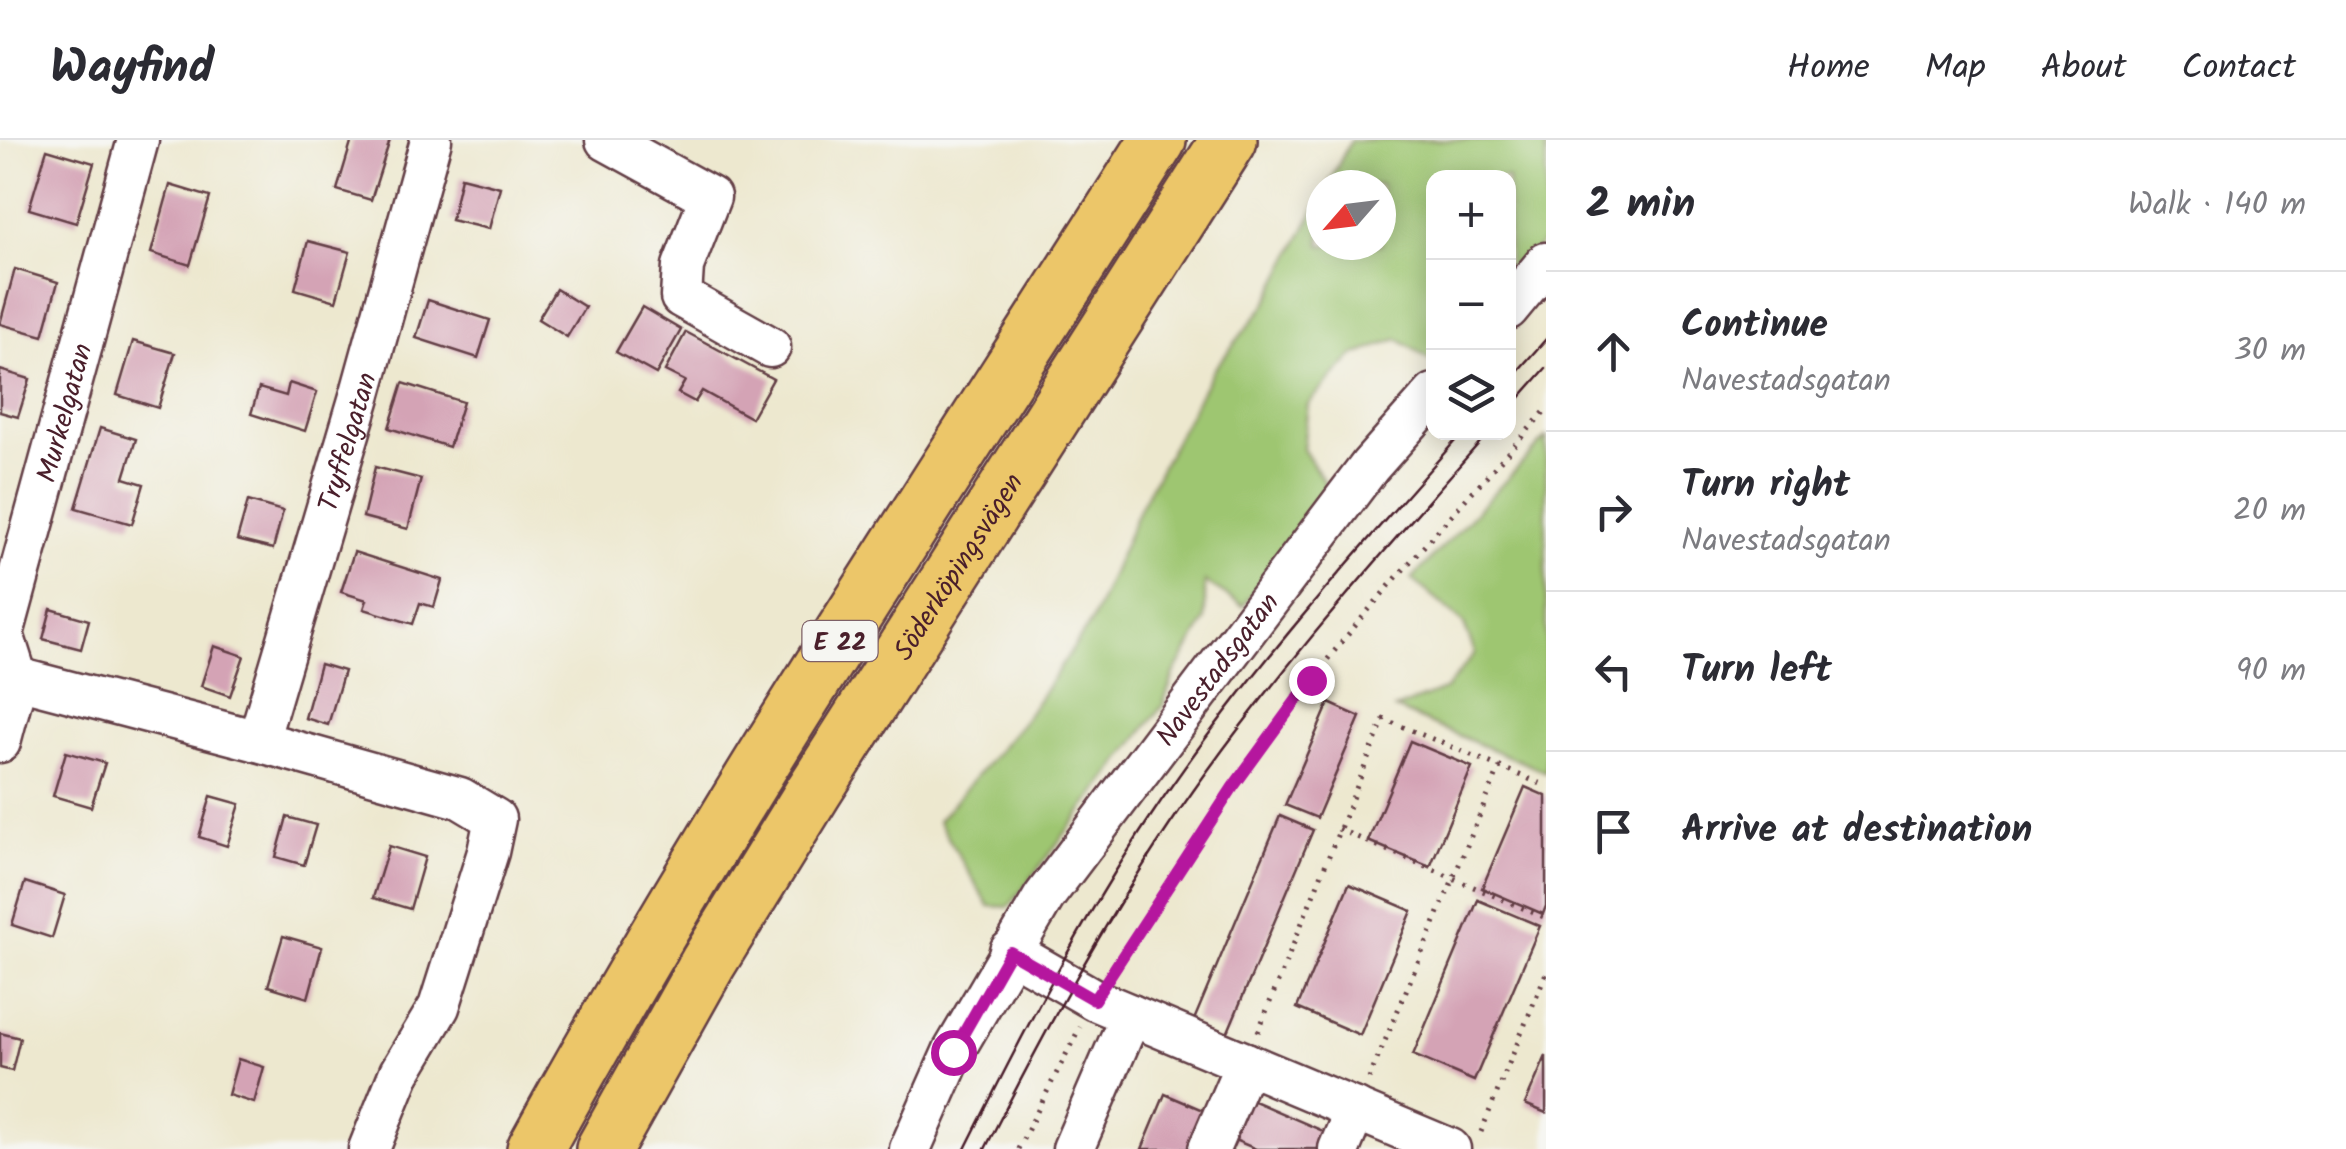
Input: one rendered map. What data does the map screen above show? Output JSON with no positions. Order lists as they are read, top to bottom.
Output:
{
  "streets": {
    "highway": ["Söderköpingsvägen", "E 22"],
    "street": ["Murkelgatan", "Tryffelgatan", "Navestadsgatan"]
  },
  "north": "bottom left",
  "page": {
    "header": "Wayfind",
    "nav": [
      "Home",
      "Map",
      "About",
      "Contact"
    ],
    "heading": ["2 min", "Walk · 140 m"],
    "map_buttons": ["+", "−"],
    "list": [
      ["Continue", "Navestadsgatan", "30 m"],
      ["Turn right", "Navestadsgatan", "20 m"],
      ["Turn left", "90 m"],
      "Arrive at destination"
    ]
  }
}
